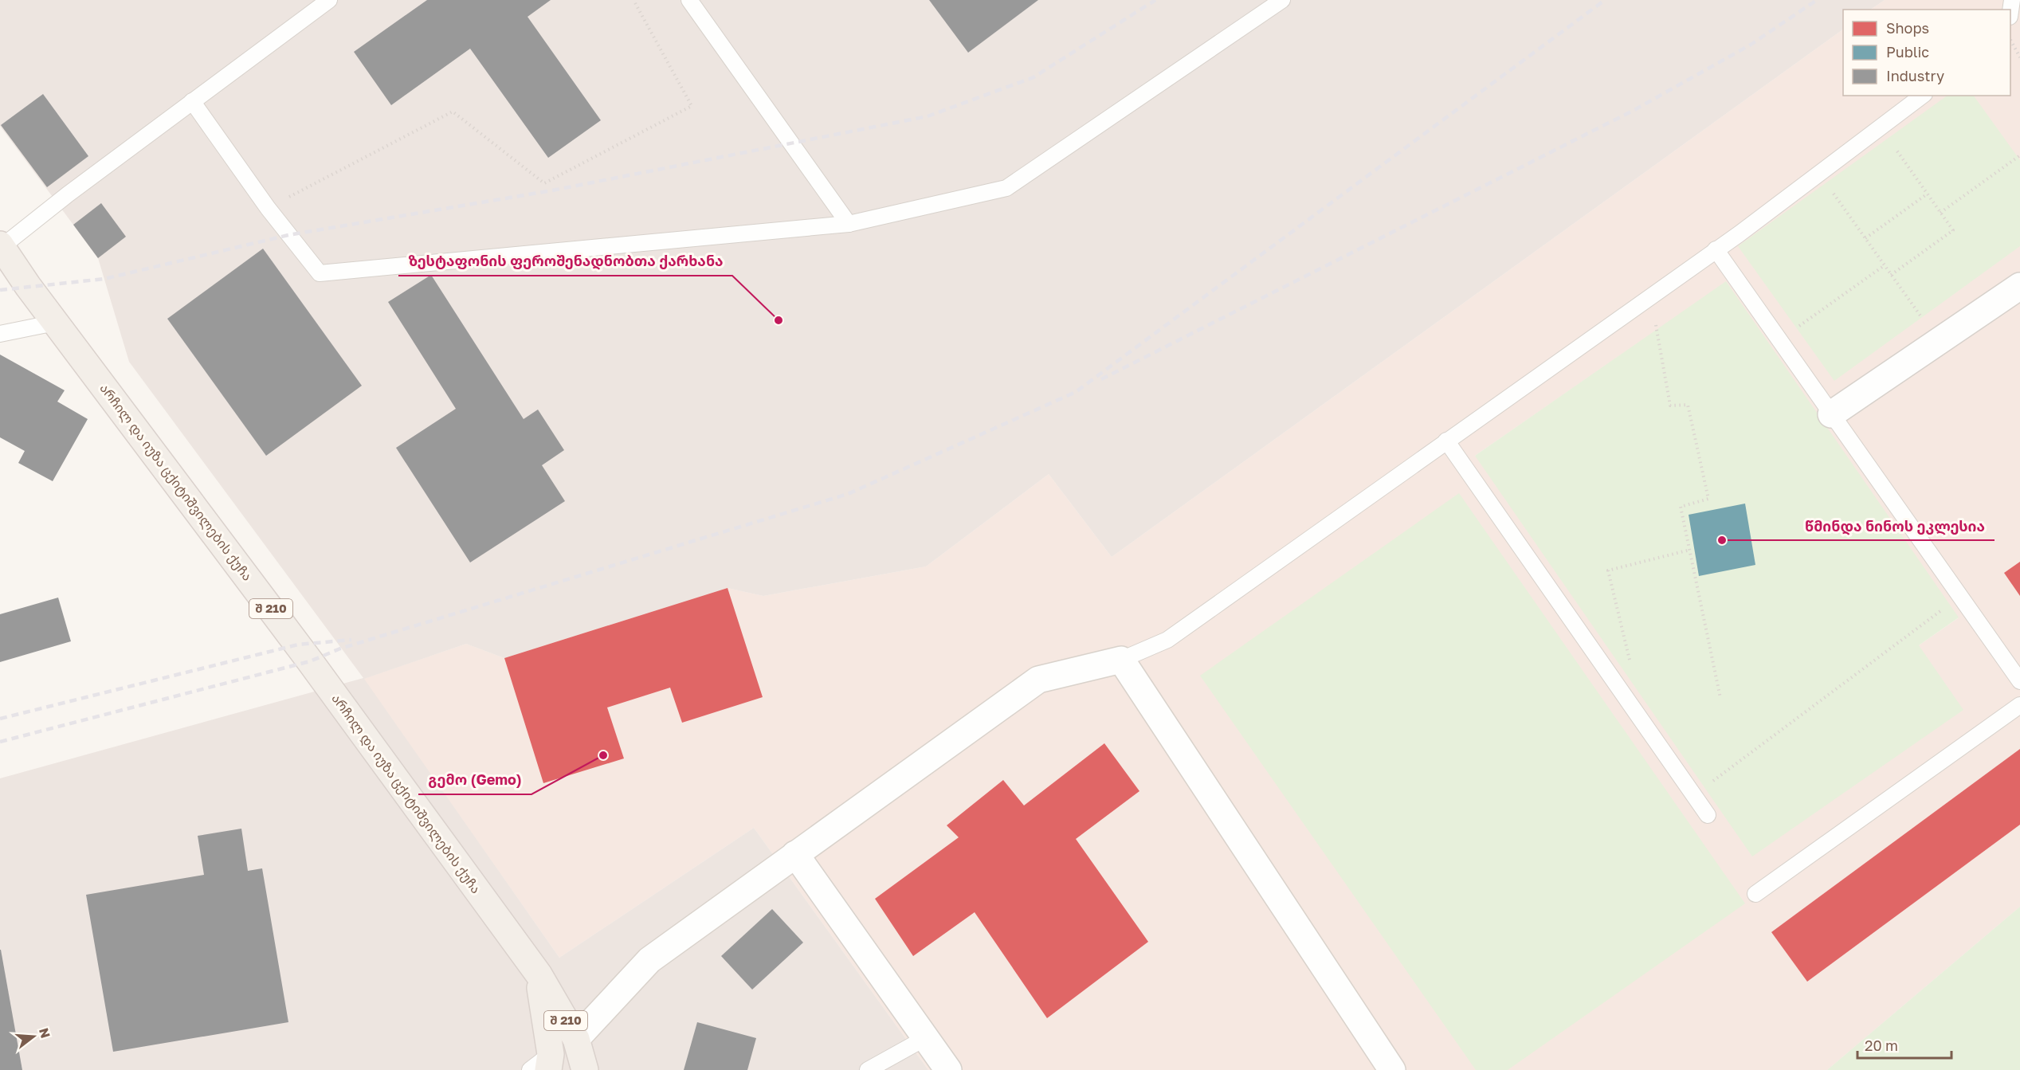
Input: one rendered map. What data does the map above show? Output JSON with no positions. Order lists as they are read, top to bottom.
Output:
{
  "streets": {
    "main road": ["არჩილ და იუზა ცქიტიშვილების ქუჩა", "შ 210"]
  },
  "places": ["ზესტაფონის ფეროშენადნობთა ქარხანა", "წმინდა ნინოს ეკლესია", "გემო (Gemo)"],
  "legend": ["Shops", "Public", "Industry"],
  "scale_bar": "20 m",
  "north": "right"
}
